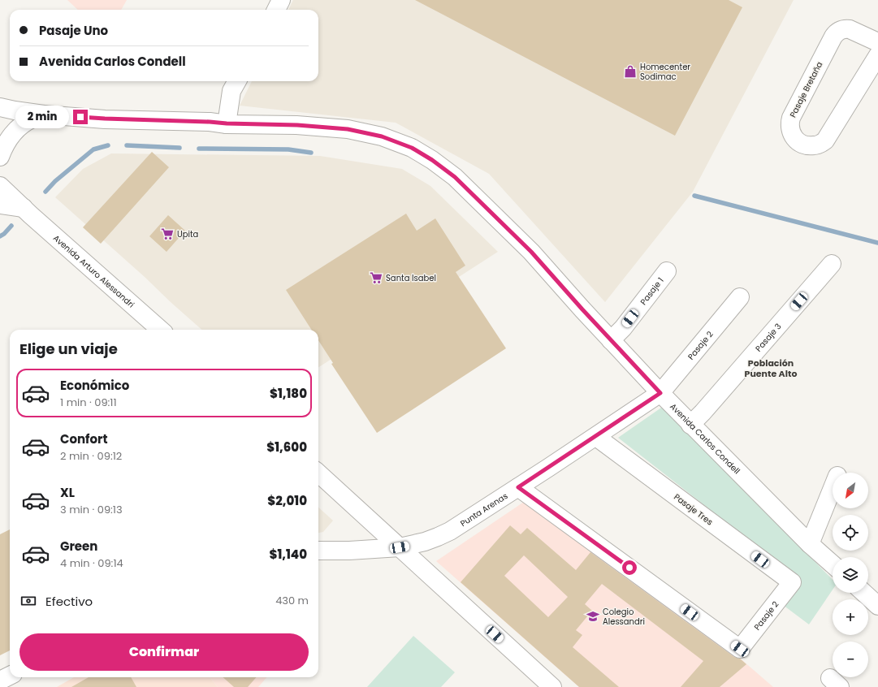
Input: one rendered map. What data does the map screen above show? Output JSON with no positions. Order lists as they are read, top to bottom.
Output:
{
  "streets": {
    "street": [
      "Pasaje Bretaña",
      "Avenida Arturo Alessandri",
      "Pasaje 1",
      "Pasaje 3",
      "Pasaje 2",
      "Avenida Carlos Condell",
      "Punta Arenas",
      "Pasaje Tres"
    ]
  },
  "crossings": [
    ["Pasaje 1", "Avenida Carlos Condell"],
    ["Pasaje 3", "Avenida Carlos Condell"],
    ["Pasaje 2", "Avenida Carlos Condell"],
    ["Pasaje 2", "Punta Arenas"],
    ["Pasaje 2", "Pasaje Tres"],
    ["Avenida Carlos Condell", "Punta Arenas"],
    ["Punta Arenas", "Pasaje Tres"]
  ],
  "districts": ["Población Puente Alto"],
  "places": {
    "shop": ["Homecenter Sodimac"],
    "supermarket": ["Upita", "Santa Isabel"],
    "school or university": ["Colegio Alessandri"]
  },
  "north": "bottom left",
  "page": {
    "banner": ["Pasaje Uno", "Avenida Carlos Condell"],
    "bubble": "2 min",
    "heading": "Elige un viaje",
    "list": [
      {
        "name": "Económico",
        "note": "1 min · 09:11",
        "value": "$1,180"
      },
      {
        "name": "Confort",
        "note": "2 min · 09:12",
        "value": "$1,600"
      },
      {
        "name": "XL",
        "note": "3 min · 09:13",
        "value": "$2,010"
      },
      {
        "name": "Green",
        "note": "4 min · 09:14",
        "value": "$1,140"
      }
    ],
    "map_buttons": ["+", "−"],
    "pay": ["Efectivo", "430 m"],
    "buttons": "Confirmar"
  }
}
